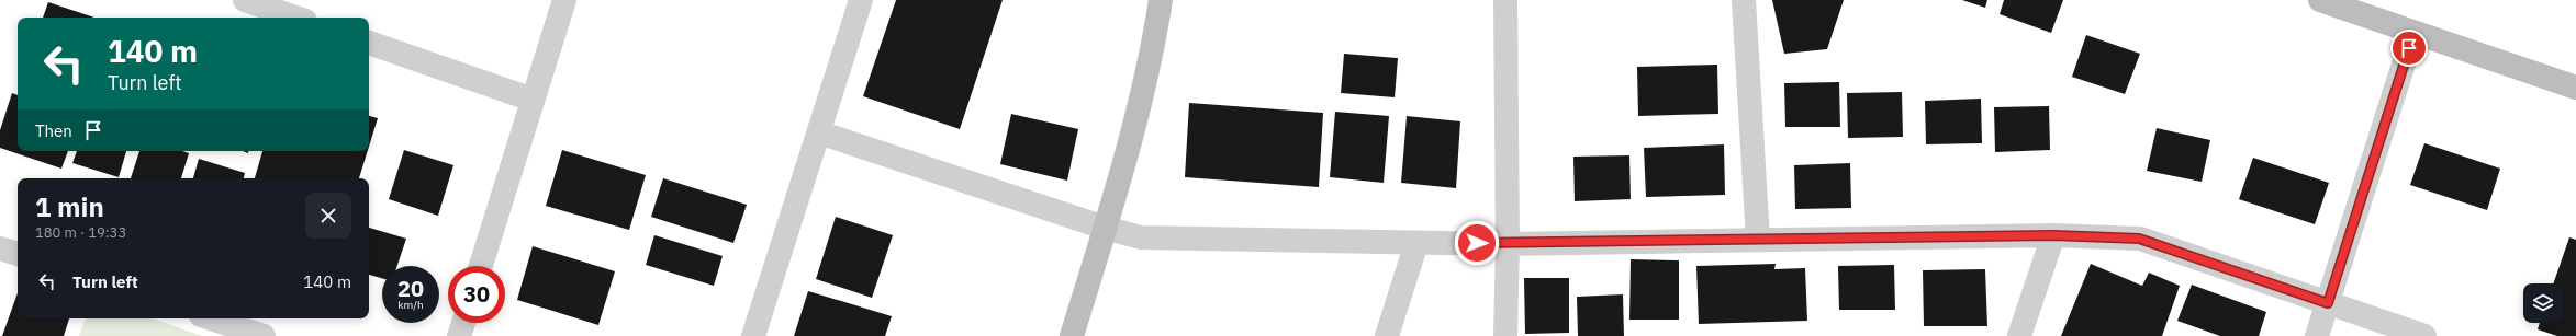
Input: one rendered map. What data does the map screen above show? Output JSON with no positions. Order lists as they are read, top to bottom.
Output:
{
  "page": {
    "turn": ["140 m", "Turn left"],
    "then": "Then",
    "heading": ["1 min", "180 m · 19:33"],
    "list": [
      {
        "name": "Turn left",
        "value": "140 m"
      }
    ],
    "speed": "20 km/h",
    "limit": "30"
  }
}
